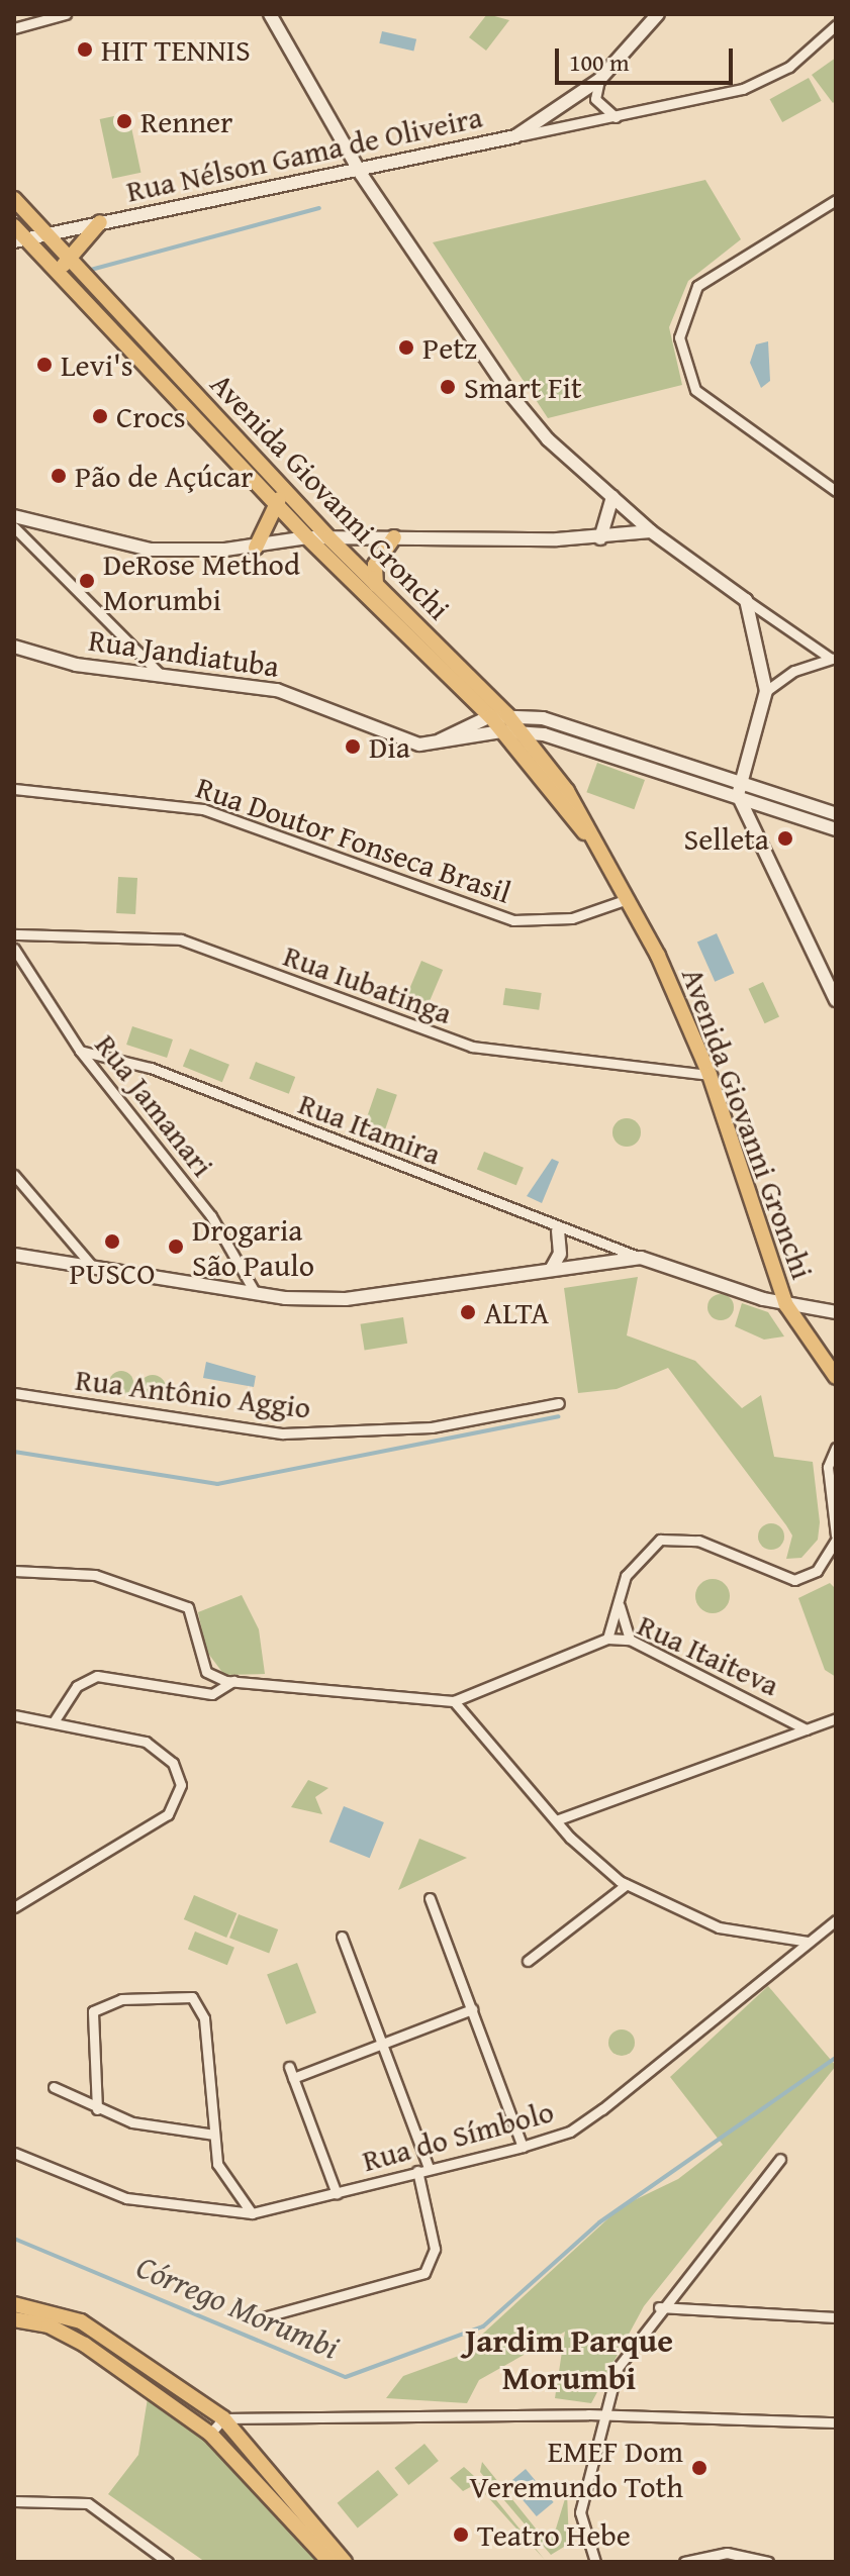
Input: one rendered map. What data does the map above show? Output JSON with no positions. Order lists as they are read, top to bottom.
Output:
{
  "streets": {
    "main road": ["Avenida Giovanni Gronchi"],
    "street": [
      "Rua Nélson Gama de Oliveira",
      "Rua Jandiatuba",
      "Rua Doutor Fonseca Brasil",
      "Rua Iubatinga",
      "Rua Jamanari",
      "Rua Itamira",
      "Rua Antônio Aggio",
      "Rua Itaiteva",
      "Rua do Símbolo"
    ]
  },
  "crossings": [
    ["Rua Nélson Gama de Oliveira", "Avenida Giovanni Gronchi"],
    ["Avenida Giovanni Gronchi", "Rua Jandiatuba"],
    ["Avenida Giovanni Gronchi", "Rua Doutor Fonseca Brasil"],
    ["Avenida Giovanni Gronchi", "Rua Iubatinga"],
    ["Rua Jamanari", "Rua Itamira"]
  ],
  "districts": ["Jardim Parque Morumbi"],
  "water": ["Córrego Morumbi"],
  "places": [
    "HIT TENNIS",
    "Renner",
    "Petz",
    "Levi's",
    "Smart Fit",
    "Crocs",
    "Pão de Açúcar",
    "DeRose Method Morumbi",
    "Dia",
    "Selleta",
    "PUSCO",
    "Drogaria São Paulo",
    "ALTA",
    "EMEF Dom Veremundo Toth",
    "Teatro Hebe"
  ],
  "scale_bar": "100 m"
}
